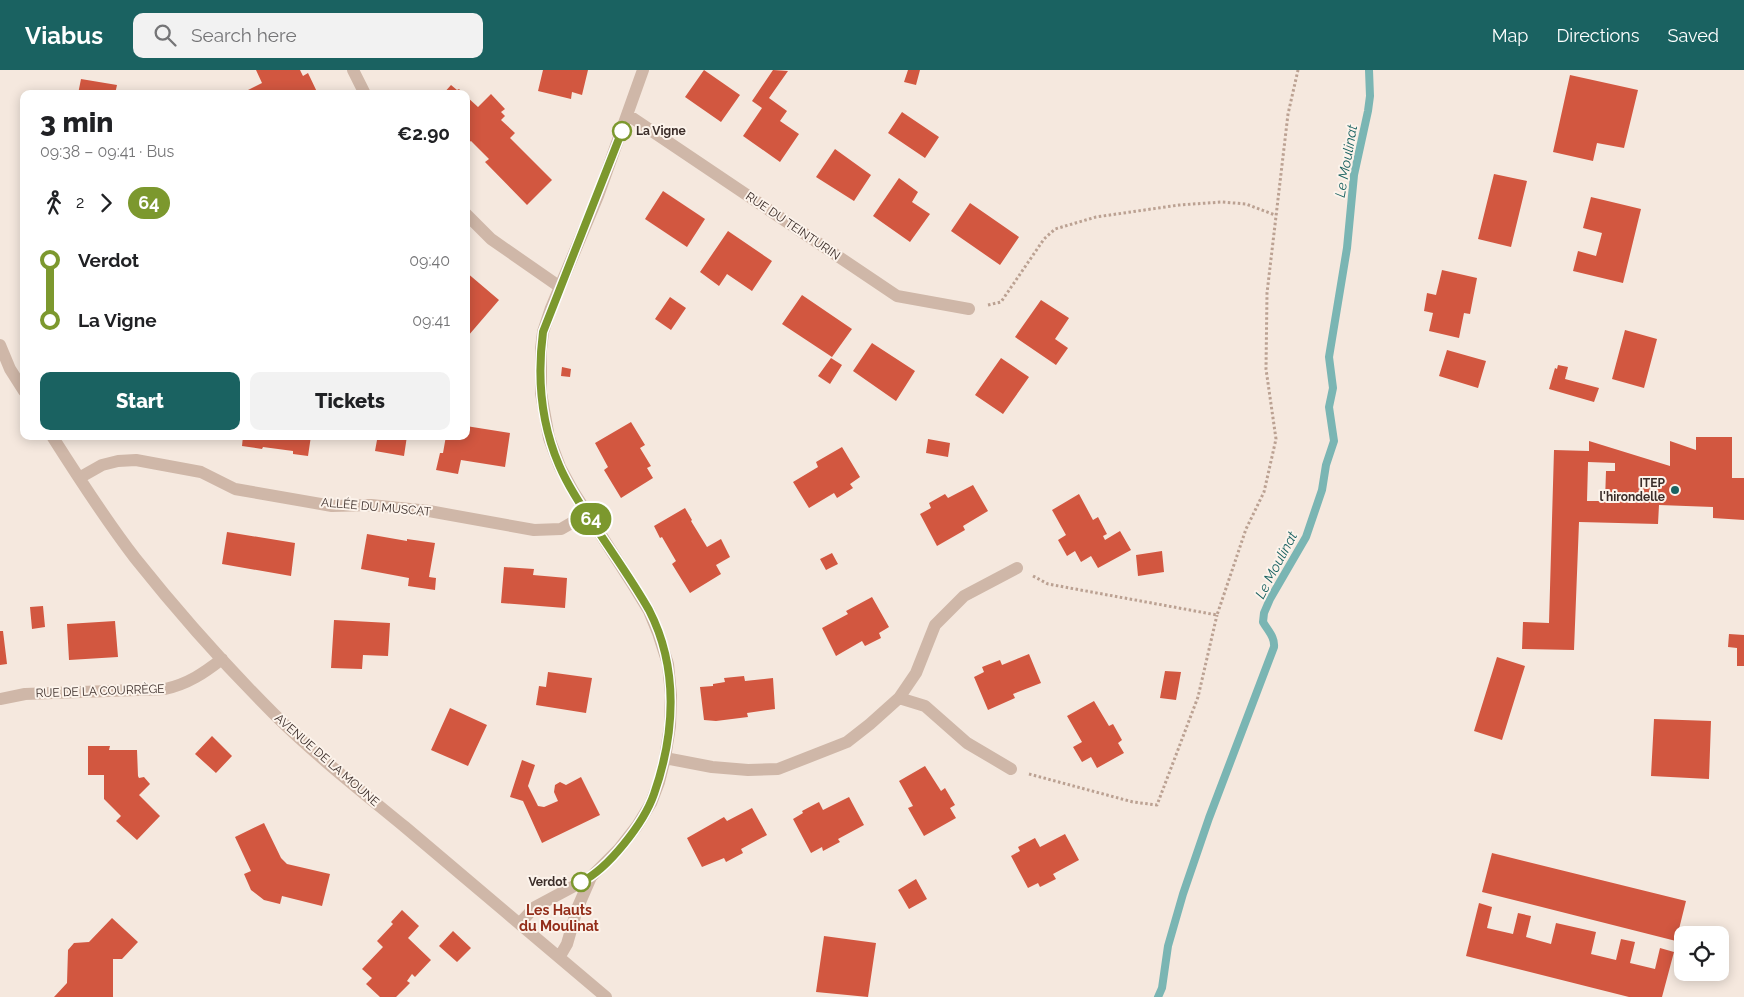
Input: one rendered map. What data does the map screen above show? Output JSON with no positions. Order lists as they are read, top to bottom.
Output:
{
  "streets": {
    "street": [
      "RUE DU TEINTURIN",
      "ALLÉE DU MUSCAT",
      "RUE DE LA COURRÈGE",
      "AVENUE DE LA MOUNE"
    ]
  },
  "crossings": [
    ["ALLÉE DU MUSCAT", "AVENUE DE LA MOUNE"],
    ["RUE DE LA COURRÈGE", "AVENUE DE LA MOUNE"]
  ],
  "districts": ["Les Hauts du Moulinat"],
  "water": ["Le Moulinat"],
  "places": ["La Vigne", "ITEP l'hirondelle", "Verdot"],
  "lines": ["bus line 64"],
  "page": {
    "header": "Viabus",
    "search": "Search here",
    "nav": ["Map", "Directions", "Saved"],
    "on_map": "64",
    "heading": ["3 min", "09:38 – 09:41 · Bus", "€2.90"],
    "legs": ["2", "64"],
    "list": [
      {
        "name": "Verdot",
        "value": "09:40"
      },
      {
        "name": "La Vigne",
        "value": "09:41"
      }
    ],
    "buttons": ["Start", "Tickets"]
  }
}
